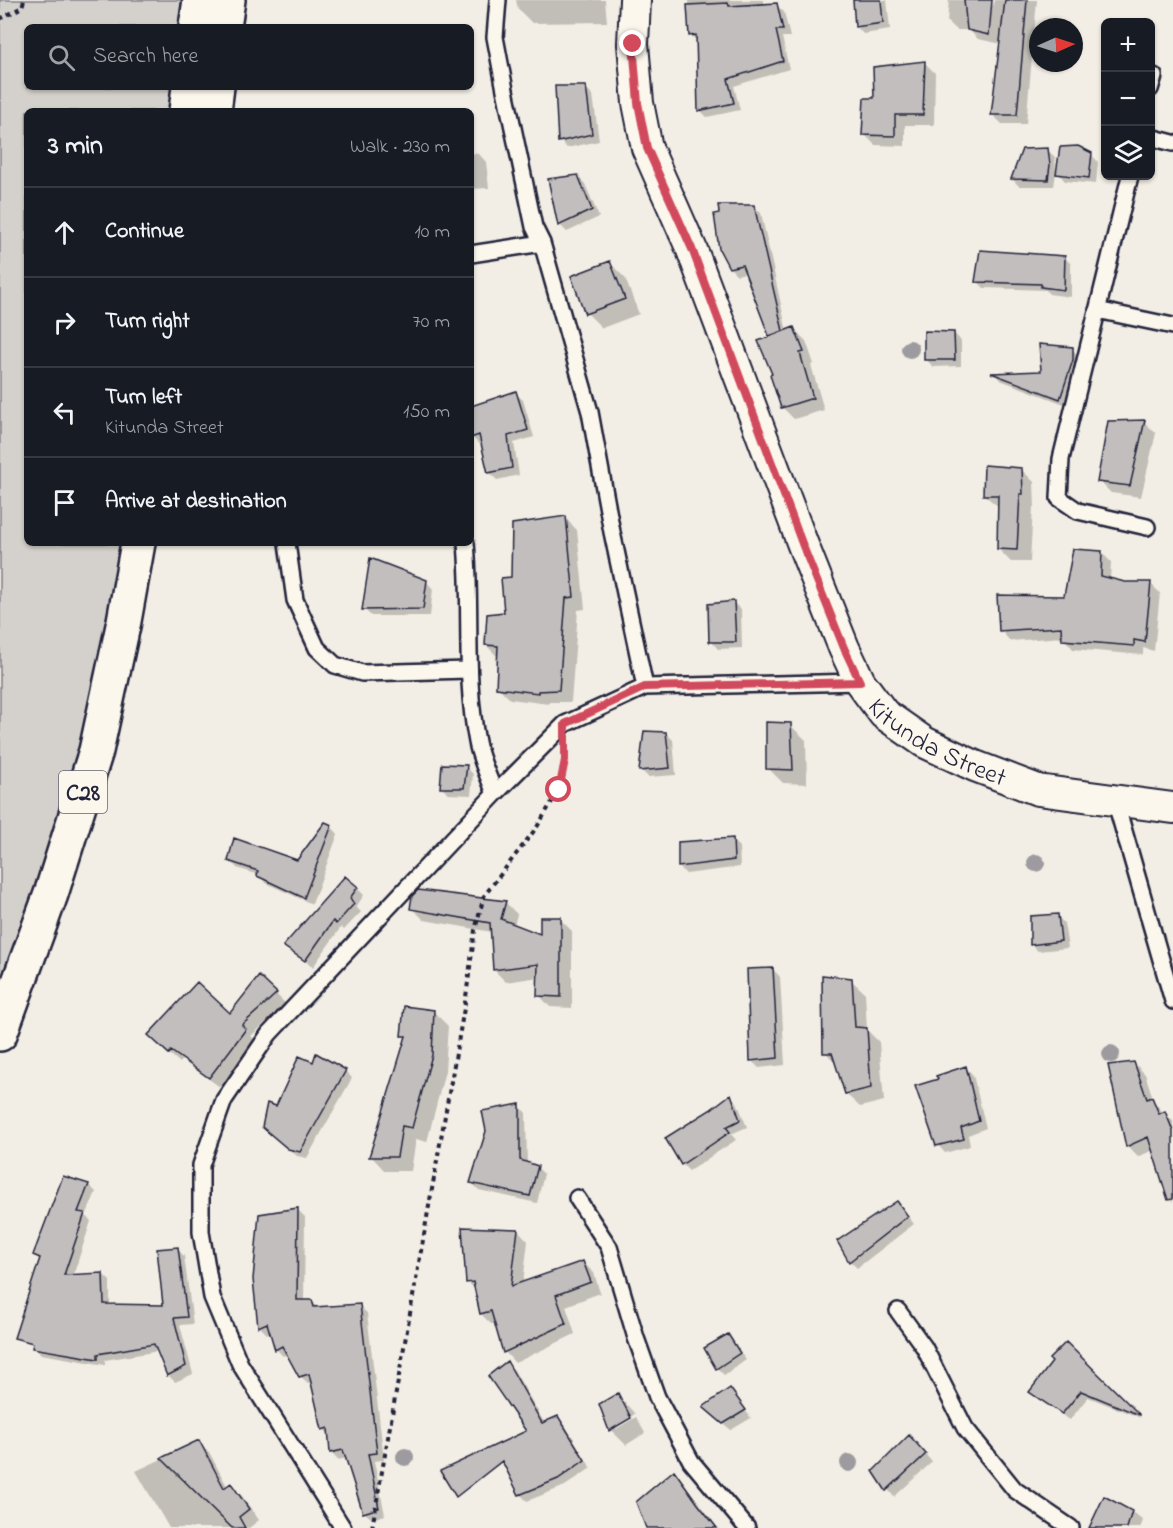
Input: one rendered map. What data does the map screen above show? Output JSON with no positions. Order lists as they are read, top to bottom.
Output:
{
  "streets": {
    "main road": ["C28"],
    "street": ["Kitunda Street"]
  },
  "north": "right",
  "page": {
    "map_buttons": ["+", "−"],
    "search": "Search here",
    "heading": ["3 min", "Walk · 230 m"],
    "list": [
      ["Continue", "10 m"],
      ["Turn right", "70 m"],
      ["Turn left", "Kitunda Street", "150 m"],
      "Arrive at destination"
    ]
  }
}
